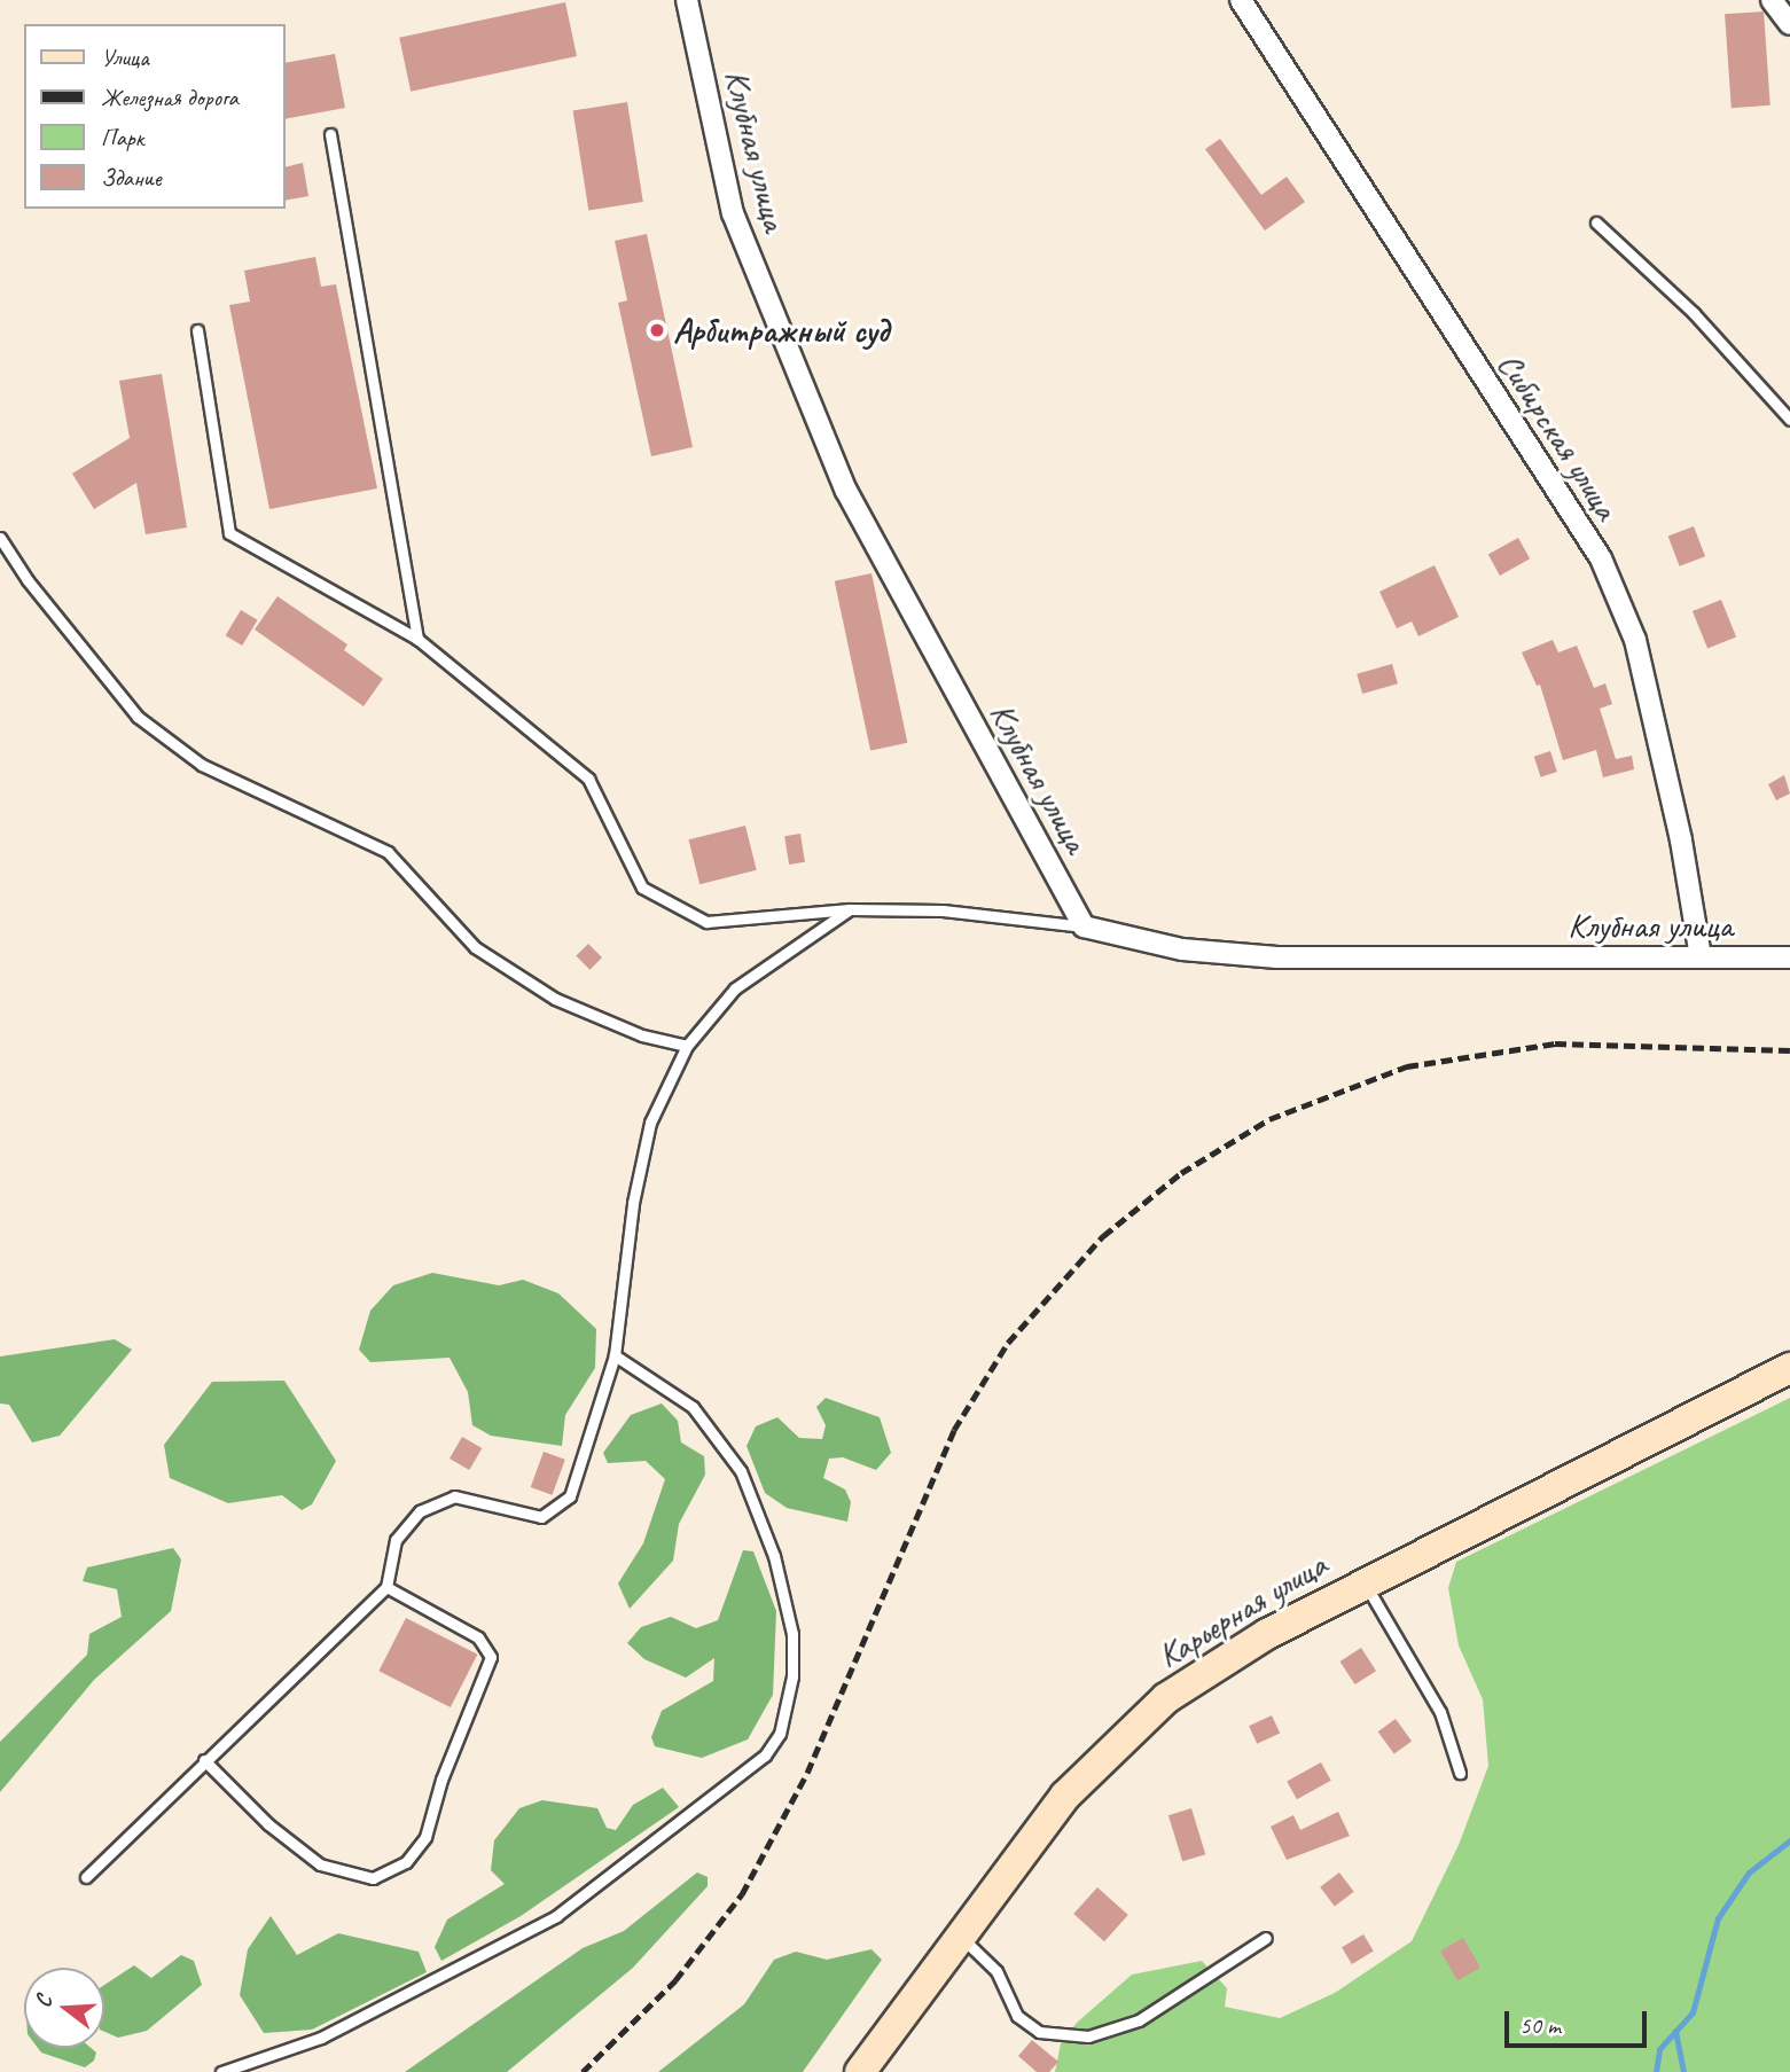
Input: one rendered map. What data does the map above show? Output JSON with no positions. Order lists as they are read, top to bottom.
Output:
{
  "streets": {
    "main road": ["Карьерная улица"],
    "street": ["Клубная улица", "Сибирская улица"]
  },
  "crossings": [
    ["Клубная улица", "Сибирская улица"]
  ],
  "places": ["Арбитражный суд"],
  "legend": [
    "Улица",
    "Железная дорога",
    "Парк",
    "Здание"
  ],
  "scale_bar": "50 m",
  "north": "left"
}
